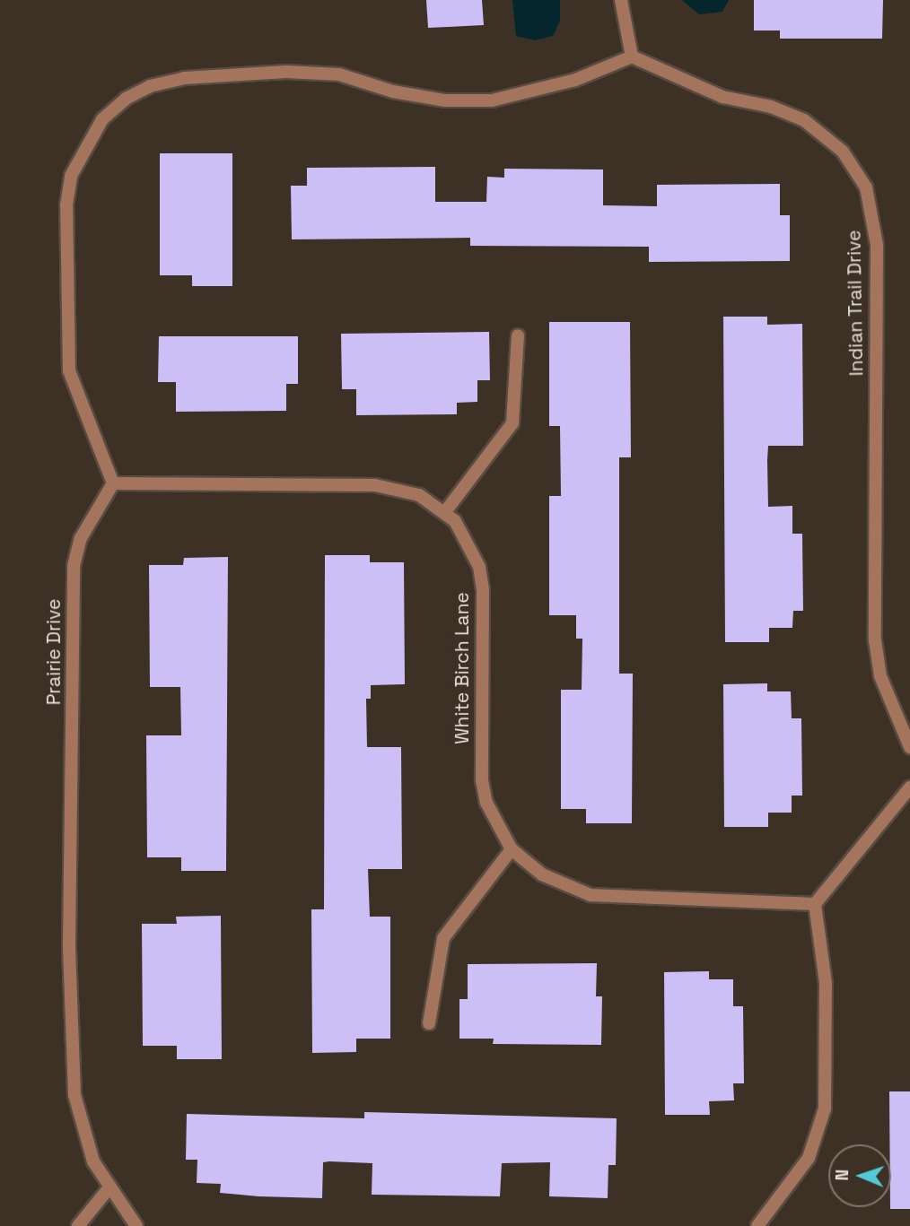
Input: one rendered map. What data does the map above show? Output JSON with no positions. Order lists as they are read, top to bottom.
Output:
{
  "streets": {
    "street": ["Indian Trail Drive", "Prairie Drive", "White Birch Lane"]
  },
  "crossings": [
    ["Prairie Drive", "White Birch Lane"]
  ],
  "north": "left"
}
